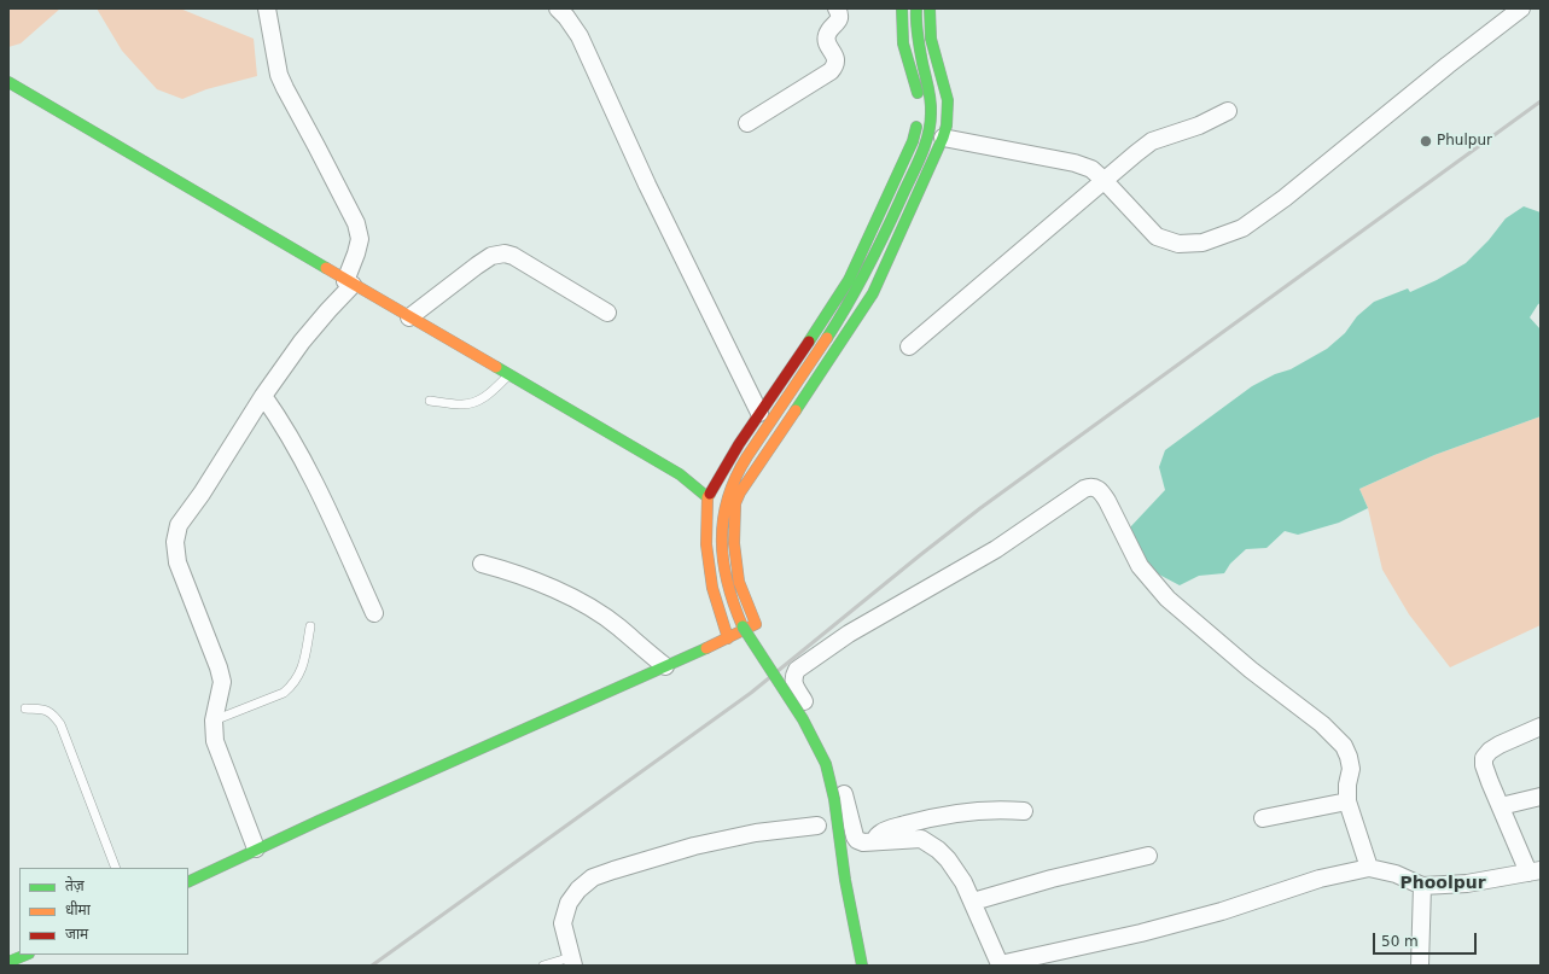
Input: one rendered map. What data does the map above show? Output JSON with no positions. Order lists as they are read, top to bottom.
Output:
{
  "districts": ["Phoolpur"],
  "places": ["Phulpur"],
  "legend": ["तेज़", "धीमा", "जाम"],
  "scale_bar": "50 m"
}
